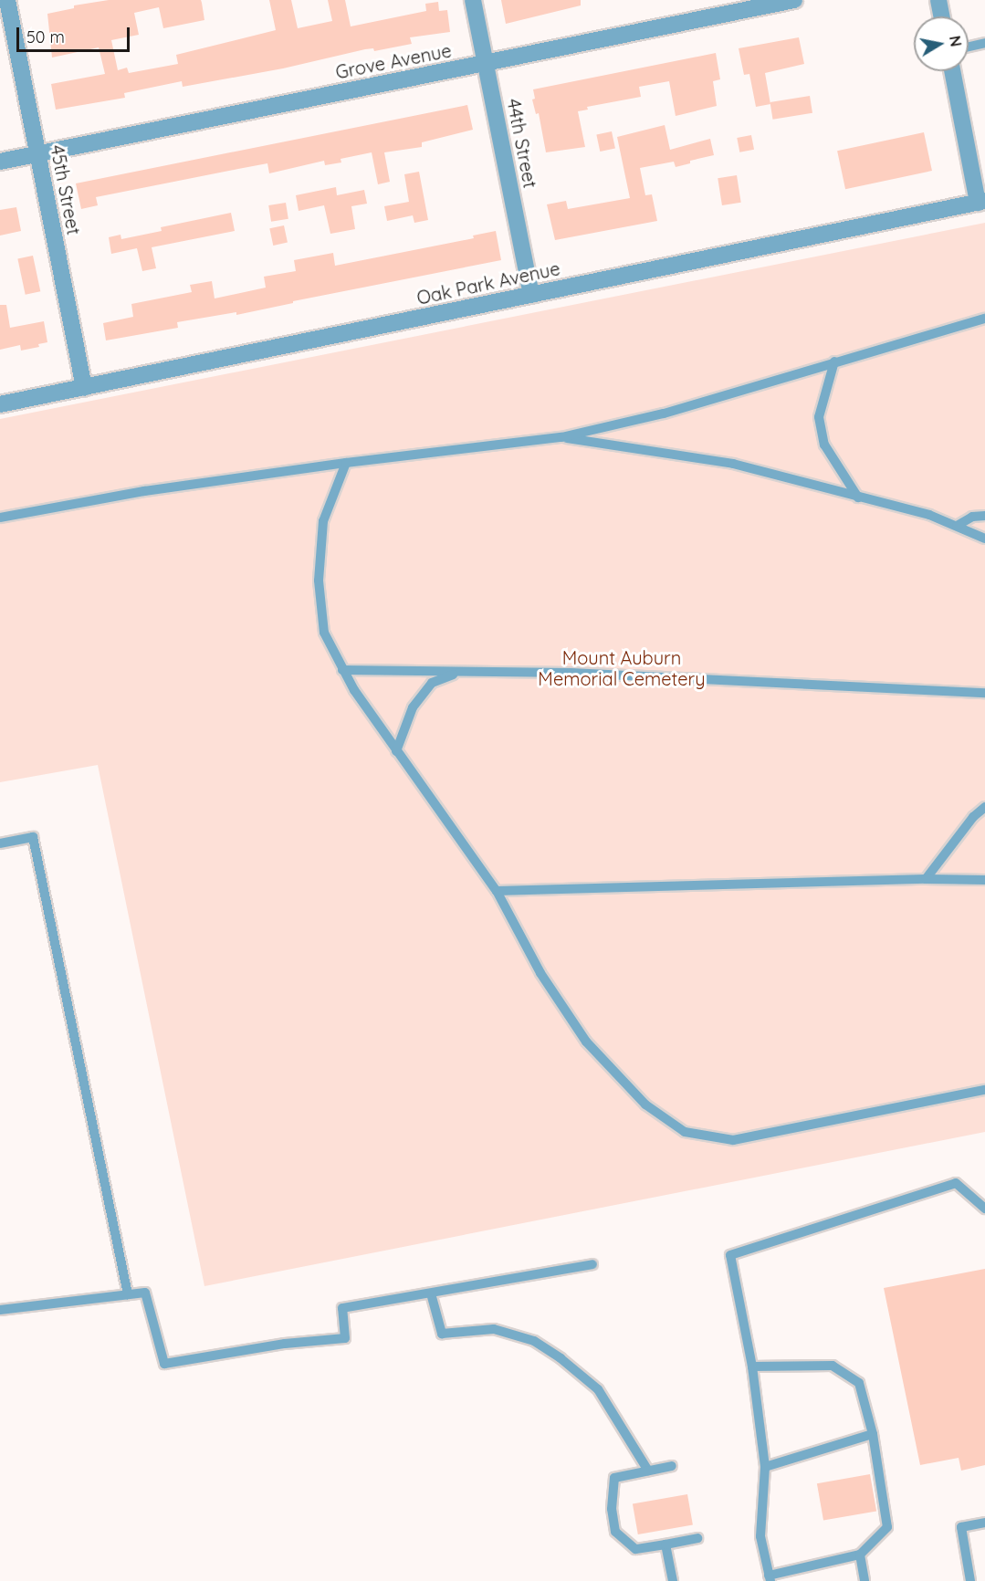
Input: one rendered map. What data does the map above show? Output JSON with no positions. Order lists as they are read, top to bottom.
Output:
{
  "streets": {
    "street": [
      "Grove Avenue",
      "44th Street",
      "45th Street",
      "Oak Park Avenue"
    ]
  },
  "crossings": [
    ["Grove Avenue", "44th Street"],
    ["Grove Avenue", "45th Street"],
    ["44th Street", "Oak Park Avenue"],
    ["45th Street", "Oak Park Avenue"]
  ],
  "parks": ["Mount Auburn Memorial Cemetery"],
  "scale_bar": "50 m",
  "north": "right"
}
